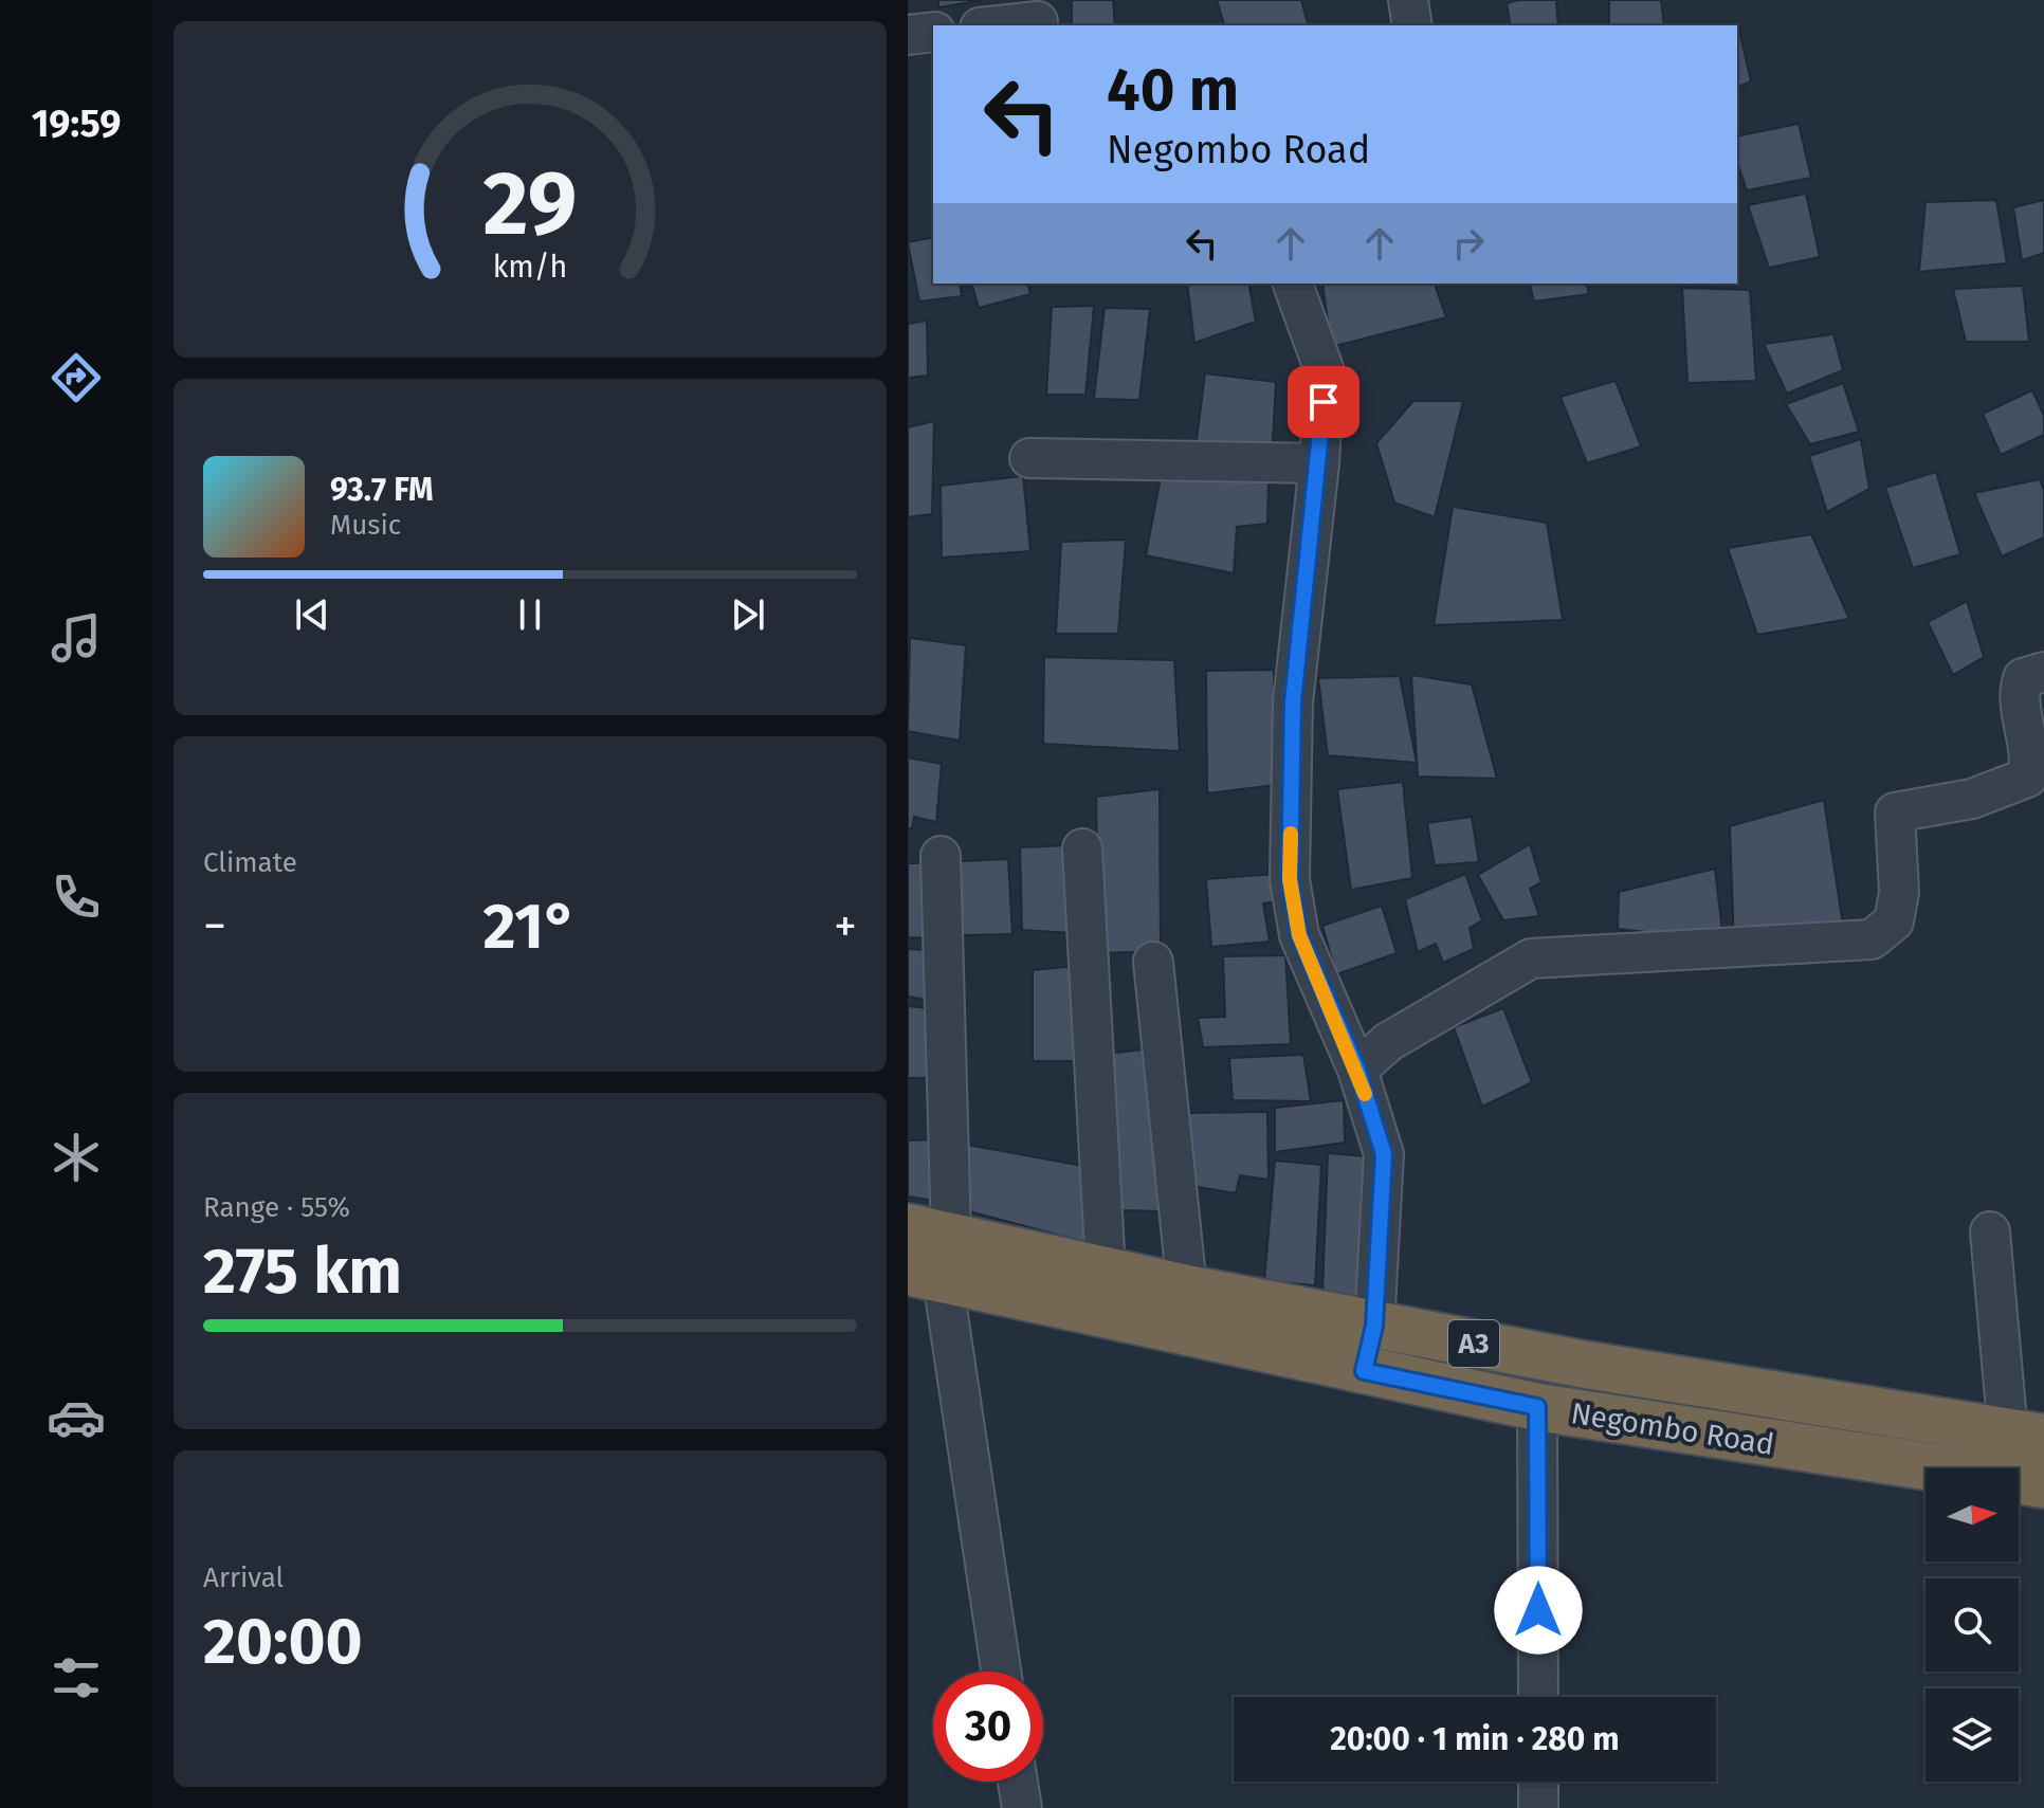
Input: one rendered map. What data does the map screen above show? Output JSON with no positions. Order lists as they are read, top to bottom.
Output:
{
  "streets": {
    "highway": ["A3", "Negombo Road"]
  },
  "north": "right",
  "page": {
    "tabs": "19:59",
    "turn": ["40 m", "Negombo Road"],
    "song": ["93.7 FM", "Music"],
    "tile": [
      "Climate",
      ["Range · 55%", "275 km"],
      ["Arrival", "20:00"]
    ],
    "heat": ["−", "21°", "+"],
    "limit": "30",
    "trip": "20:00 · 1 min · 280 m",
    "gauge": ["29", "km/h"]
  }
}
